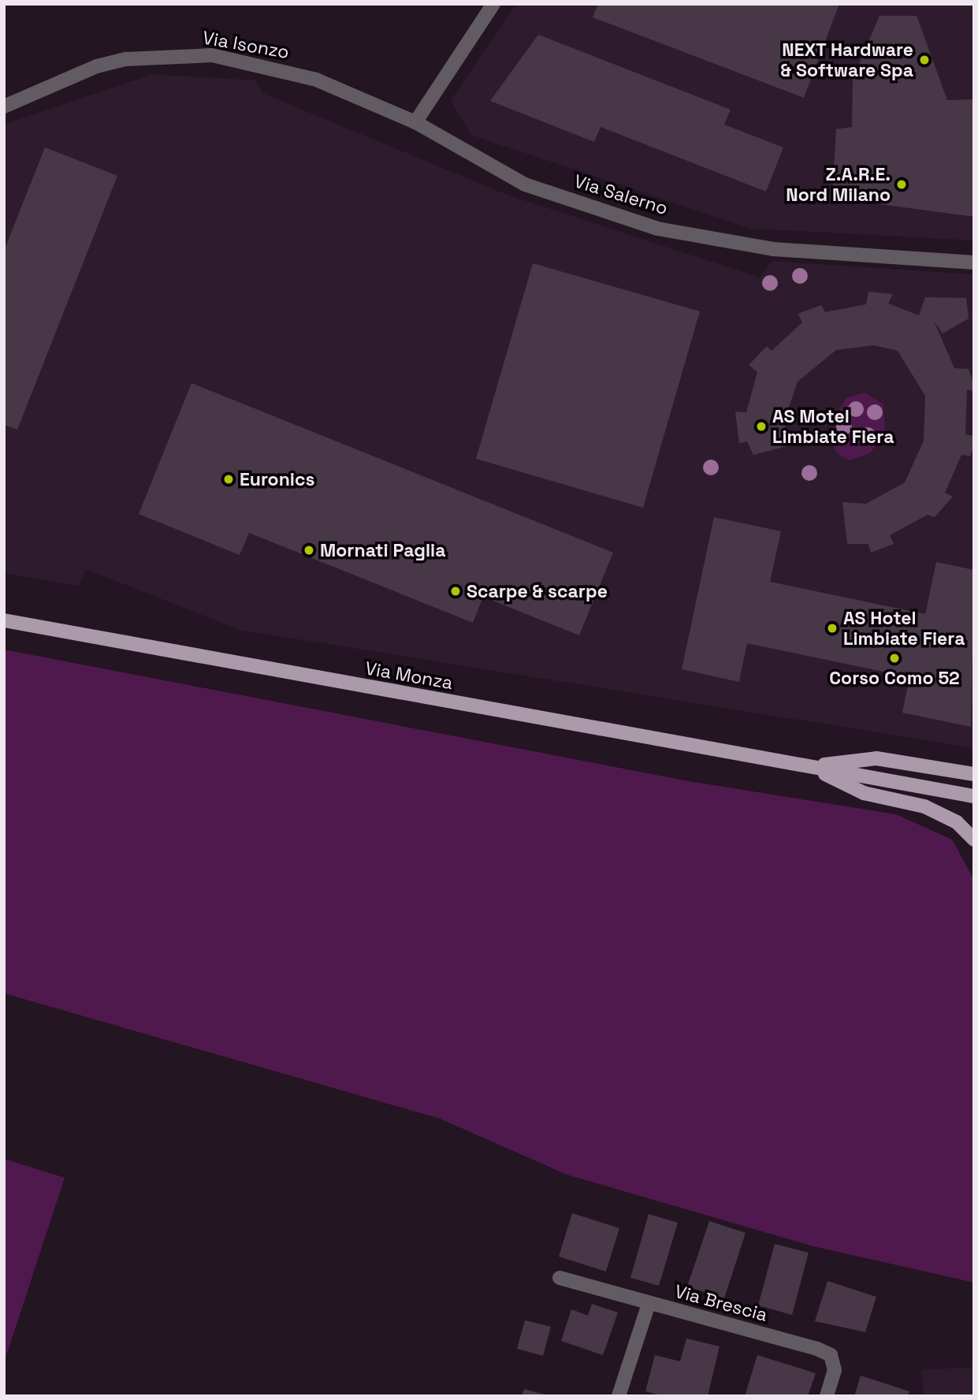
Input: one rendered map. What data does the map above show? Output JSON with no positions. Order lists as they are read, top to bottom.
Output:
{
  "streets": {
    "main road": ["Via Monza"],
    "street": ["Via Isonzo", "Via Salerno", "Via Brescia"]
  },
  "crossings": [
    ["Via Isonzo", "Via Salerno"]
  ],
  "places": [
    "NEXT Hardware & Software Spa",
    "Z.A.R.E. Nord Milano",
    "AS Motel Limbiate Fiera",
    "Euronics",
    "Mornati Paglia",
    "Scarpe & scarpe",
    "AS Hotel Limbiate Fiera",
    "Corso Como 52"
  ]
}
